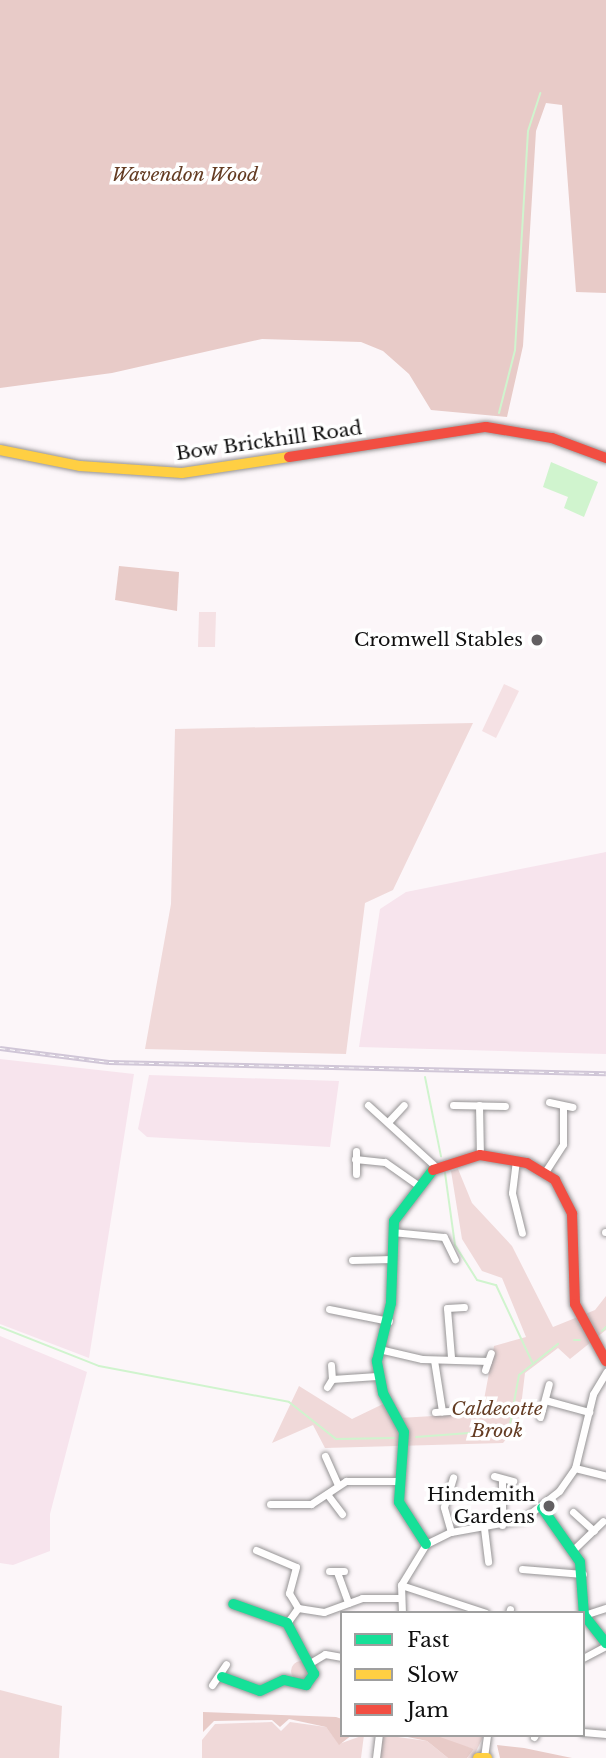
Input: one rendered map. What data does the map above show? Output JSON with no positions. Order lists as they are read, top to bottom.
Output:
{
  "streets": {
    "street": ["Bow Brickhill Road"]
  },
  "parks": ["Wavendon Wood", "Caldecotte Brook"],
  "places": ["Cromwell Stables", "Hindemith Gardens"],
  "legend": ["Fast", "Slow", "Jam"]
}
